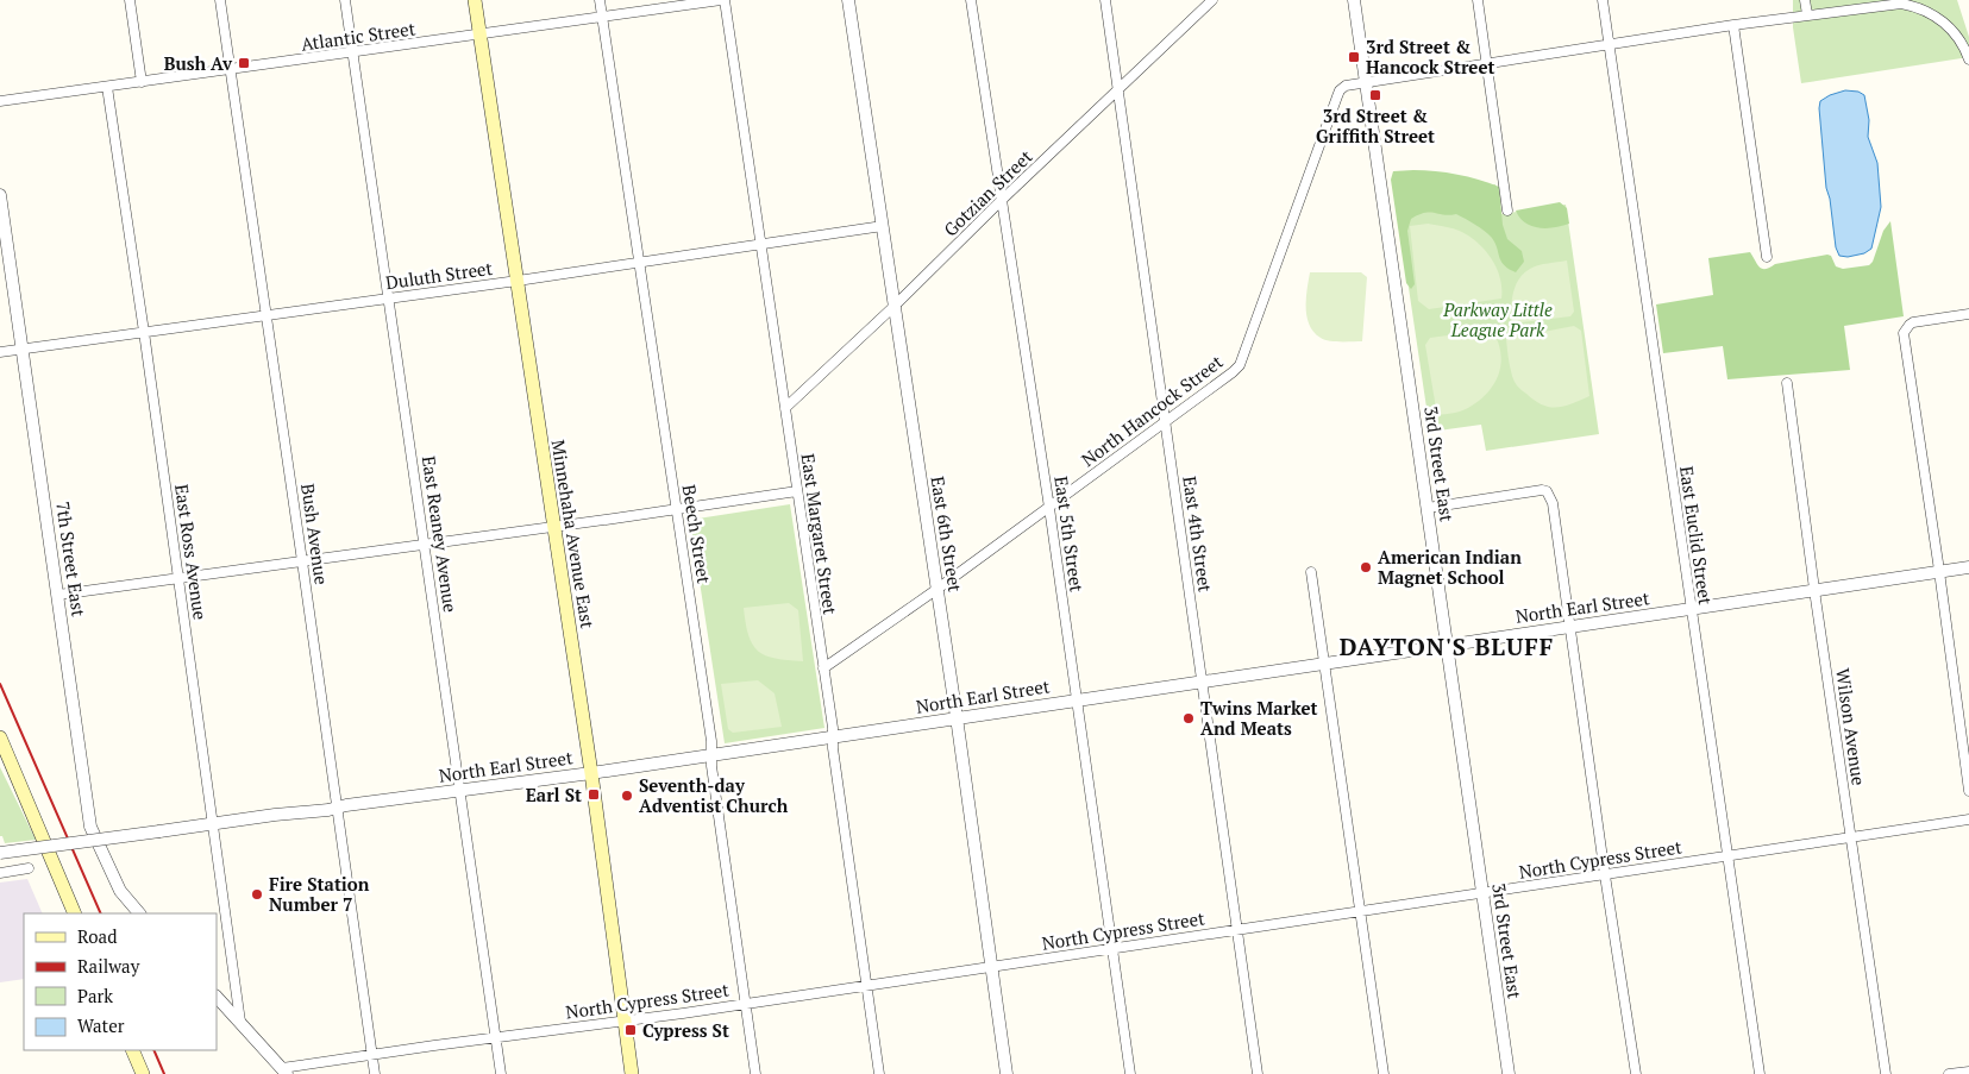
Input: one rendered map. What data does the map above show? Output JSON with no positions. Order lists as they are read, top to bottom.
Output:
{
  "streets": {
    "main road": ["Minnehaha Avenue East"],
    "street": [
      "Atlantic Street",
      "Gotzian Street",
      "Duluth Street",
      "North Hancock Street",
      "3rd Street East",
      "Bush Avenue",
      "East Reaney Avenue",
      "Beech Street",
      "East Margaret Street",
      "East 6th Street",
      "East 5th Street",
      "East 4th Street",
      "East Euclid Street",
      "East Ross Avenue",
      "7th Street East",
      "North Earl Street",
      "Wilson Avenue",
      "North Cypress Street"
    ]
  },
  "crossings": [
    ["Atlantic Street", "Bush Avenue"],
    ["Atlantic Street", "East Reaney Avenue"],
    ["Atlantic Street", "Minnehaha Avenue East"],
    ["Atlantic Street", "Beech Street"],
    ["Atlantic Street", "East Margaret Street"],
    ["Atlantic Street", "East Ross Avenue"],
    ["Gotzian Street", "East Margaret Street"],
    ["Gotzian Street", "East 6th Street"],
    ["Gotzian Street", "East 5th Street"],
    ["Gotzian Street", "East 4th Street"],
    ["Duluth Street", "Bush Avenue"],
    ["Duluth Street", "East Reaney Avenue"],
    ["Duluth Street", "Minnehaha Avenue East"],
    ["Duluth Street", "Beech Street"],
    ["Duluth Street", "East Margaret Street"],
    ["Duluth Street", "East 6th Street"],
    ["Duluth Street", "East Ross Avenue"],
    ["Duluth Street", "7th Street East"],
    ["North Hancock Street", "3rd Street East"],
    ["North Hancock Street", "East Margaret Street"],
    ["North Hancock Street", "East 6th Street"],
    ["North Hancock Street", "East 5th Street"],
    ["North Hancock Street", "East 4th Street"],
    ["3rd Street East", "North Earl Street"],
    ["3rd Street East", "North Cypress Street"],
    ["Bush Avenue", "North Earl Street"],
    ["Bush Avenue", "North Cypress Street"],
    ["East Reaney Avenue", "North Earl Street"],
    ["East Reaney Avenue", "North Cypress Street"],
    ["Minnehaha Avenue East", "North Earl Street"],
    ["Minnehaha Avenue East", "North Cypress Street"],
    ["Beech Street", "North Earl Street"],
    ["Beech Street", "North Cypress Street"],
    ["East Margaret Street", "North Earl Street"],
    ["East Margaret Street", "North Cypress Street"],
    ["East 6th Street", "North Earl Street"],
    ["East 6th Street", "North Cypress Street"],
    ["East 5th Street", "North Earl Street"],
    ["East 5th Street", "North Cypress Street"],
    ["East 4th Street", "North Earl Street"],
    ["East 4th Street", "North Cypress Street"],
    ["East Euclid Street", "North Earl Street"],
    ["East Euclid Street", "North Cypress Street"],
    ["East Ross Avenue", "North Earl Street"],
    ["North Earl Street", "Wilson Avenue"],
    ["Wilson Avenue", "North Cypress Street"]
  ],
  "districts": ["DAYTON'S BLUFF"],
  "parks": ["Parkway Little League Park"],
  "places": {
    "transit": [
      "3rd Street & Hancock Street",
      "Bush Av",
      "3rd Street & Griffith Street",
      "Earl St",
      "Cypress St"
    ],
    "other": [
      "American Indian Magnet School",
      "Twins Market And Meats",
      "Seventh-day Adventist Church",
      "Fire Station Number 7"
    ]
  },
  "legend": [
    "Road",
    "Railway",
    "Park",
    "Water"
  ]
}
